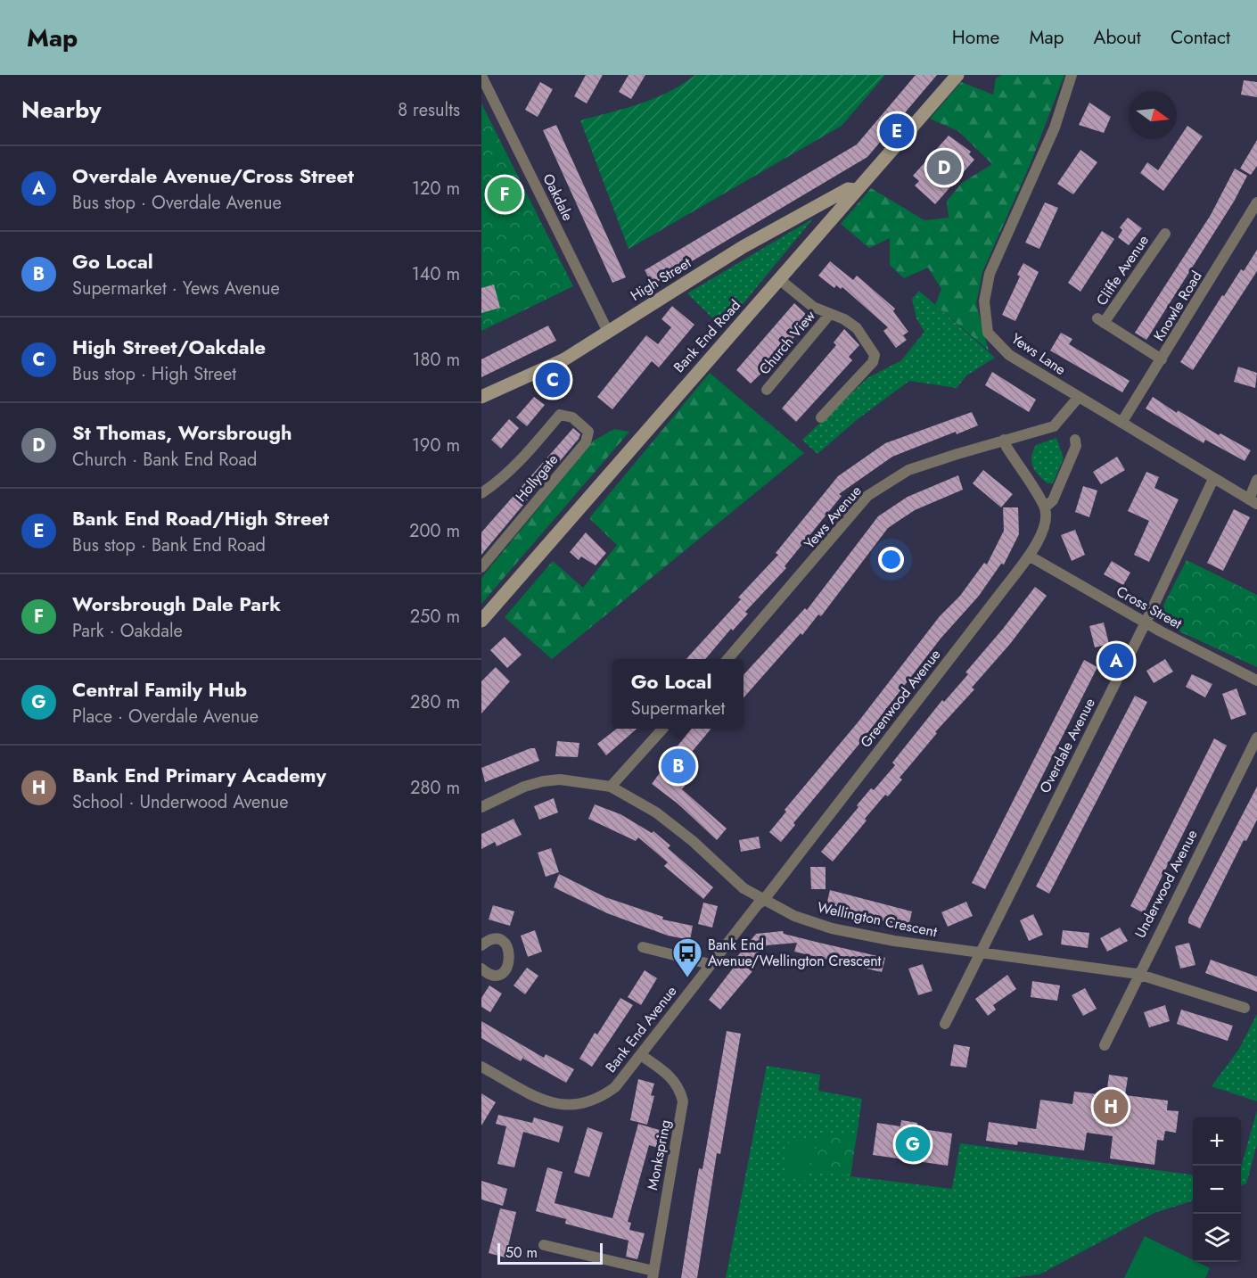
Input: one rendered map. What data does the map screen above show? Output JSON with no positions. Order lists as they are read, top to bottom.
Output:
{
  "streets": {
    "street": [
      "Oakdale",
      "Cliffe Avenue",
      "High Street",
      "Knowle Road",
      "Bank End Road",
      "Church View",
      "Yews Lane",
      "Hollygate",
      "Yews Avenue",
      "Cross Street",
      "Greenwood Avenue",
      "Overdale Avenue",
      "Underwood Avenue",
      "Wellington Crescent",
      "Bank End Avenue",
      "Monkspring"
    ]
  },
  "crossings": [
    ["Oakdale", "High Street"],
    ["Cliffe Avenue", "Knowle Road"],
    ["High Street", "Bank End Road"],
    ["Knowle Road", "Yews Lane"],
    ["Bank End Road", "Church View"],
    ["Yews Lane", "Yews Avenue"],
    ["Yews Lane", "Overdale Avenue"],
    ["Cross Street", "Greenwood Avenue"],
    ["Cross Street", "Overdale Avenue"],
    ["Greenwood Avenue", "Wellington Crescent"],
    ["Greenwood Avenue", "Bank End Avenue"],
    ["Overdale Avenue", "Wellington Crescent"],
    ["Underwood Avenue", "Wellington Crescent"],
    ["Wellington Crescent", "Bank End Avenue"],
    ["Bank End Avenue", "Monkspring"]
  ],
  "places": {
    "bus stop": ["Bank End Avenue/Wellington Crescent"]
  },
  "scale_bar": "50 m",
  "north": "right",
  "page": {
    "header": "Map",
    "nav": [
      "Home",
      "Map",
      "About",
      "Contact"
    ],
    "heading": ["Nearby", "8 results"],
    "pins": [
      "E",
      "D",
      "F",
      "C",
      "A",
      "B",
      "H",
      "G"
    ],
    "list": [
      {
        "mark": "A",
        "name": "Overdale Avenue/Cross Street",
        "note": "Bus stop · Overdale Avenue",
        "value": "120 m"
      },
      {
        "mark": "B",
        "name": "Go Local",
        "note": "Supermarket · Yews Avenue",
        "value": "140 m"
      },
      {
        "mark": "C",
        "name": "High Street/Oakdale",
        "note": "Bus stop · High Street",
        "value": "180 m"
      },
      {
        "mark": "D",
        "name": "St Thomas, Worsbrough",
        "note": "Church · Bank End Road",
        "value": "190 m"
      },
      {
        "mark": "E",
        "name": "Bank End Road/High Street",
        "note": "Bus stop · Bank End Road",
        "value": "200 m"
      },
      {
        "mark": "F",
        "name": "Worsbrough Dale Park",
        "note": "Park · Oakdale",
        "value": "250 m"
      },
      {
        "mark": "G",
        "name": "Central Family Hub",
        "note": "Place · Overdale Avenue",
        "value": "280 m"
      },
      {
        "mark": "H",
        "name": "Bank End Primary Academy",
        "note": "School · Underwood Avenue",
        "value": "280 m"
      }
    ],
    "popup": ["Go Local", "Supermarket"],
    "map_buttons": ["+", "−"],
    "scale": "50 m"
  }
}
